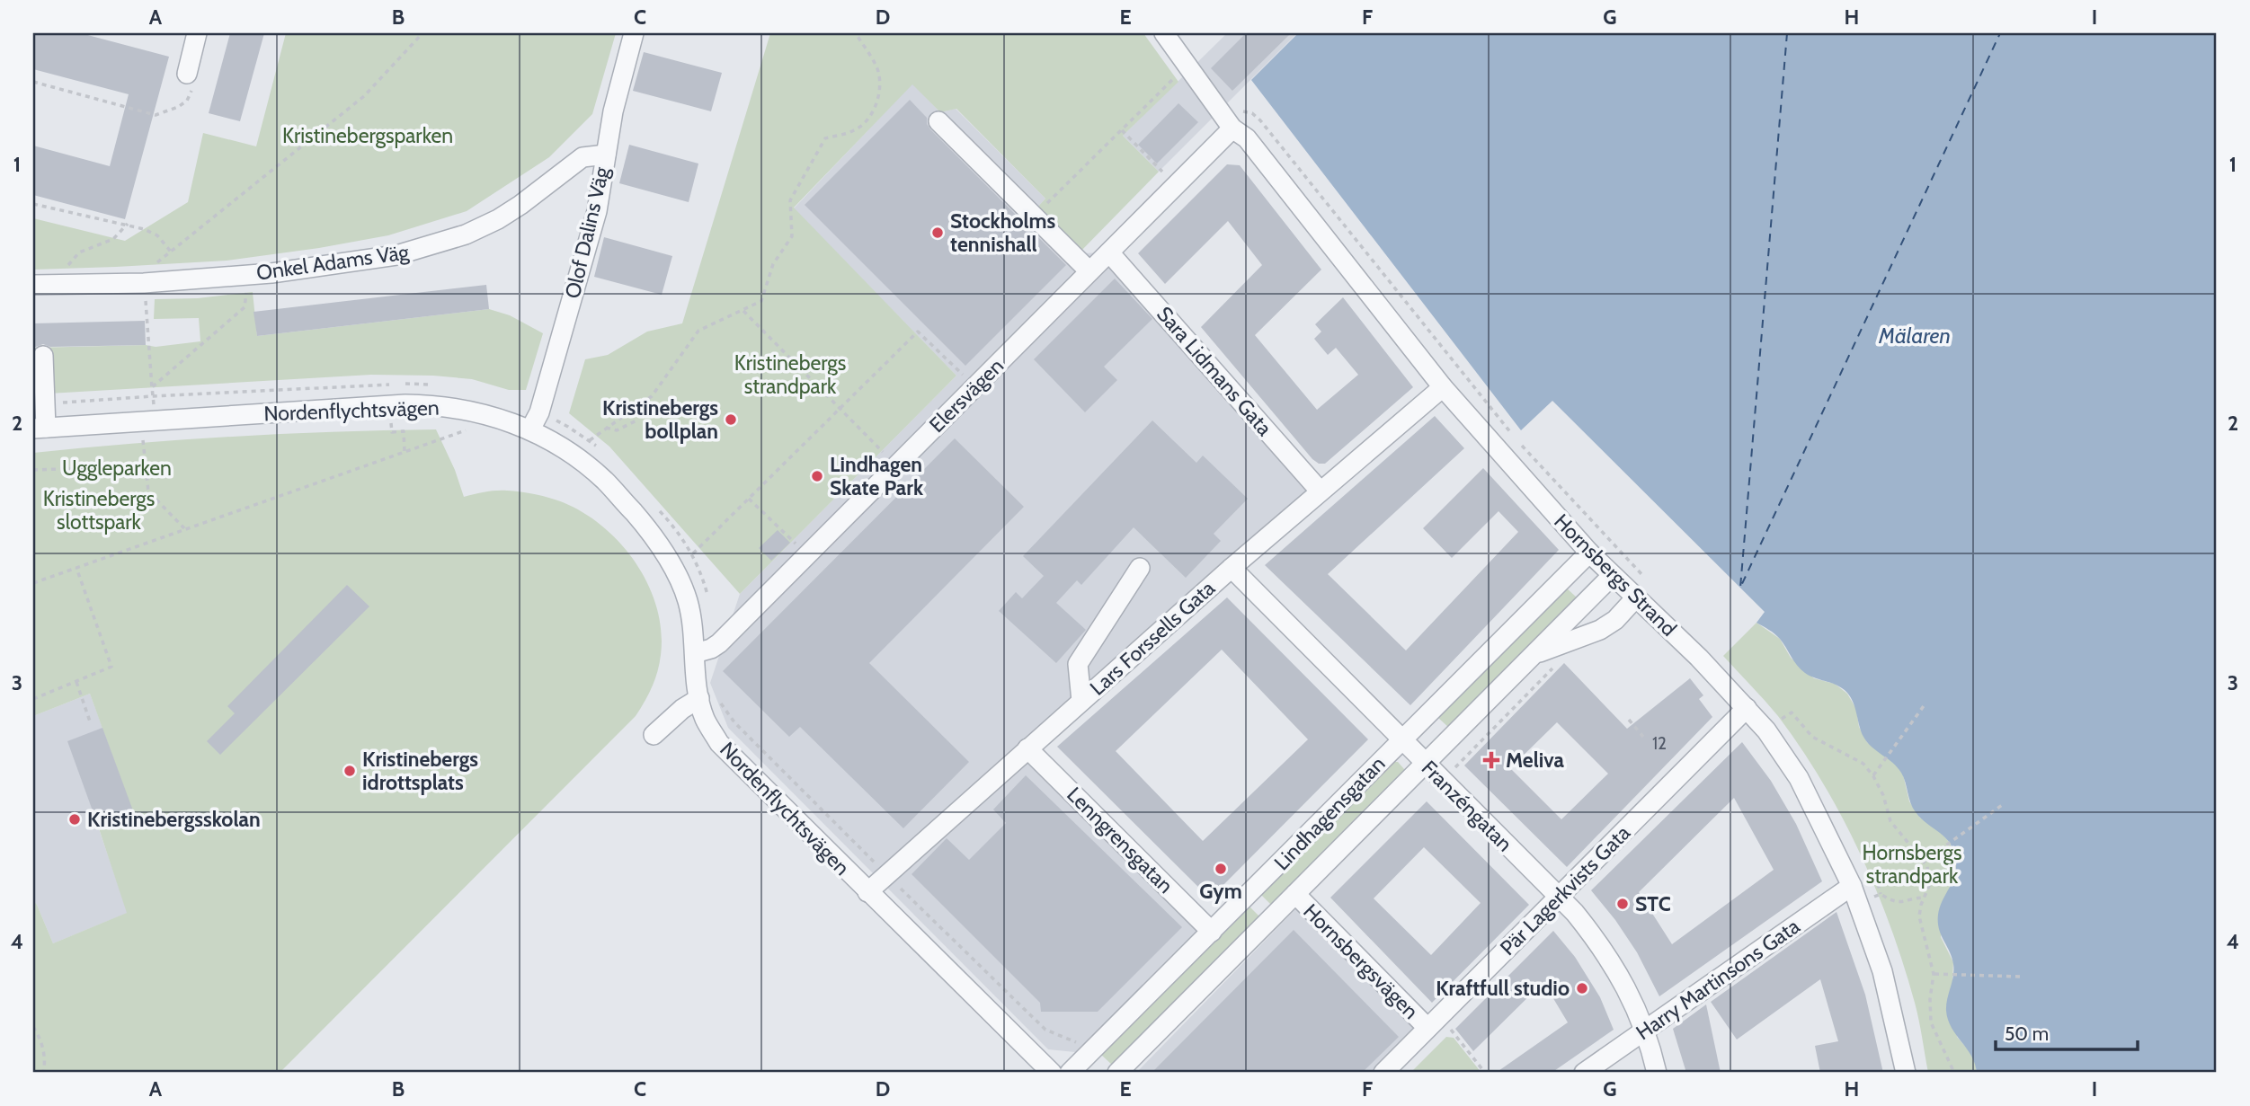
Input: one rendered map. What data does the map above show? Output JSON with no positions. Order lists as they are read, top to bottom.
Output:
{
  "streets": {
    "street": [
      "Olof Dalins Väg",
      "Onkel Adams Väg",
      "Sara Lidmans Gata",
      "Elersvägen",
      "Nordenflychtsvägen",
      "Hornsbergs Strand",
      "Lars Forssells Gata",
      "Franzéngatan",
      "Lindhagensgatan",
      "Lenngrensgatan",
      "Pär Lagerkvists Gata",
      "Hornsbergsvägen",
      "Harry Martinsons Gata"
    ]
  },
  "crossings": [
    ["Olof Dalins Väg", "Onkel Adams Väg"],
    ["Olof Dalins Väg", "Nordenflychtsvägen"],
    ["Sara Lidmans Gata", "Elersvägen"],
    ["Sara Lidmans Gata", "Lars Forssells Gata"],
    ["Elersvägen", "Nordenflychtsvägen"],
    ["Elersvägen", "Hornsbergs Strand"],
    ["Nordenflychtsvägen", "Lars Forssells Gata"],
    ["Hornsbergs Strand", "Lars Forssells Gata"],
    ["Hornsbergs Strand", "Lindhagensgatan"],
    ["Hornsbergs Strand", "Pär Lagerkvists Gata"],
    ["Hornsbergs Strand", "Harry Martinsons Gata"],
    ["Lars Forssells Gata", "Franzéngatan"],
    ["Lars Forssells Gata", "Lenngrensgatan"],
    ["Franzéngatan", "Lindhagensgatan"],
    ["Franzéngatan", "Pär Lagerkvists Gata"],
    ["Franzéngatan", "Harry Martinsons Gata"],
    ["Lindhagensgatan", "Lenngrensgatan"],
    ["Lindhagensgatan", "Hornsbergsvägen"],
    ["Pär Lagerkvists Gata", "Hornsbergsvägen"]
  ],
  "water": ["Mälaren"],
  "parks": [
    "Kristinebergsparken",
    "Kristinebergs strandpark",
    "Uggleparken",
    "Kristinebergs slottspark",
    "Hornsbergs strandpark"
  ],
  "places": {
    "other": [
      "Stockholms tennishall",
      "Kristinebergs bollplan",
      "Lindhagen Skate Park",
      "Kristinebergs idrottsplats",
      "Kristinebergsskolan",
      "Gym",
      "STC",
      "Kraftfull studio"
    ],
    "health": ["Meliva"]
  },
  "house_numbers": ["12"],
  "scale_bar": "50 m",
  "grid": {
    "columns": [
      "A",
      "B",
      "C",
      "D",
      "E",
      "F",
      "G",
      "H",
      "I"
    ],
    "rows": [
      "1",
      "2",
      "3",
      "4"
    ]
  }
}
